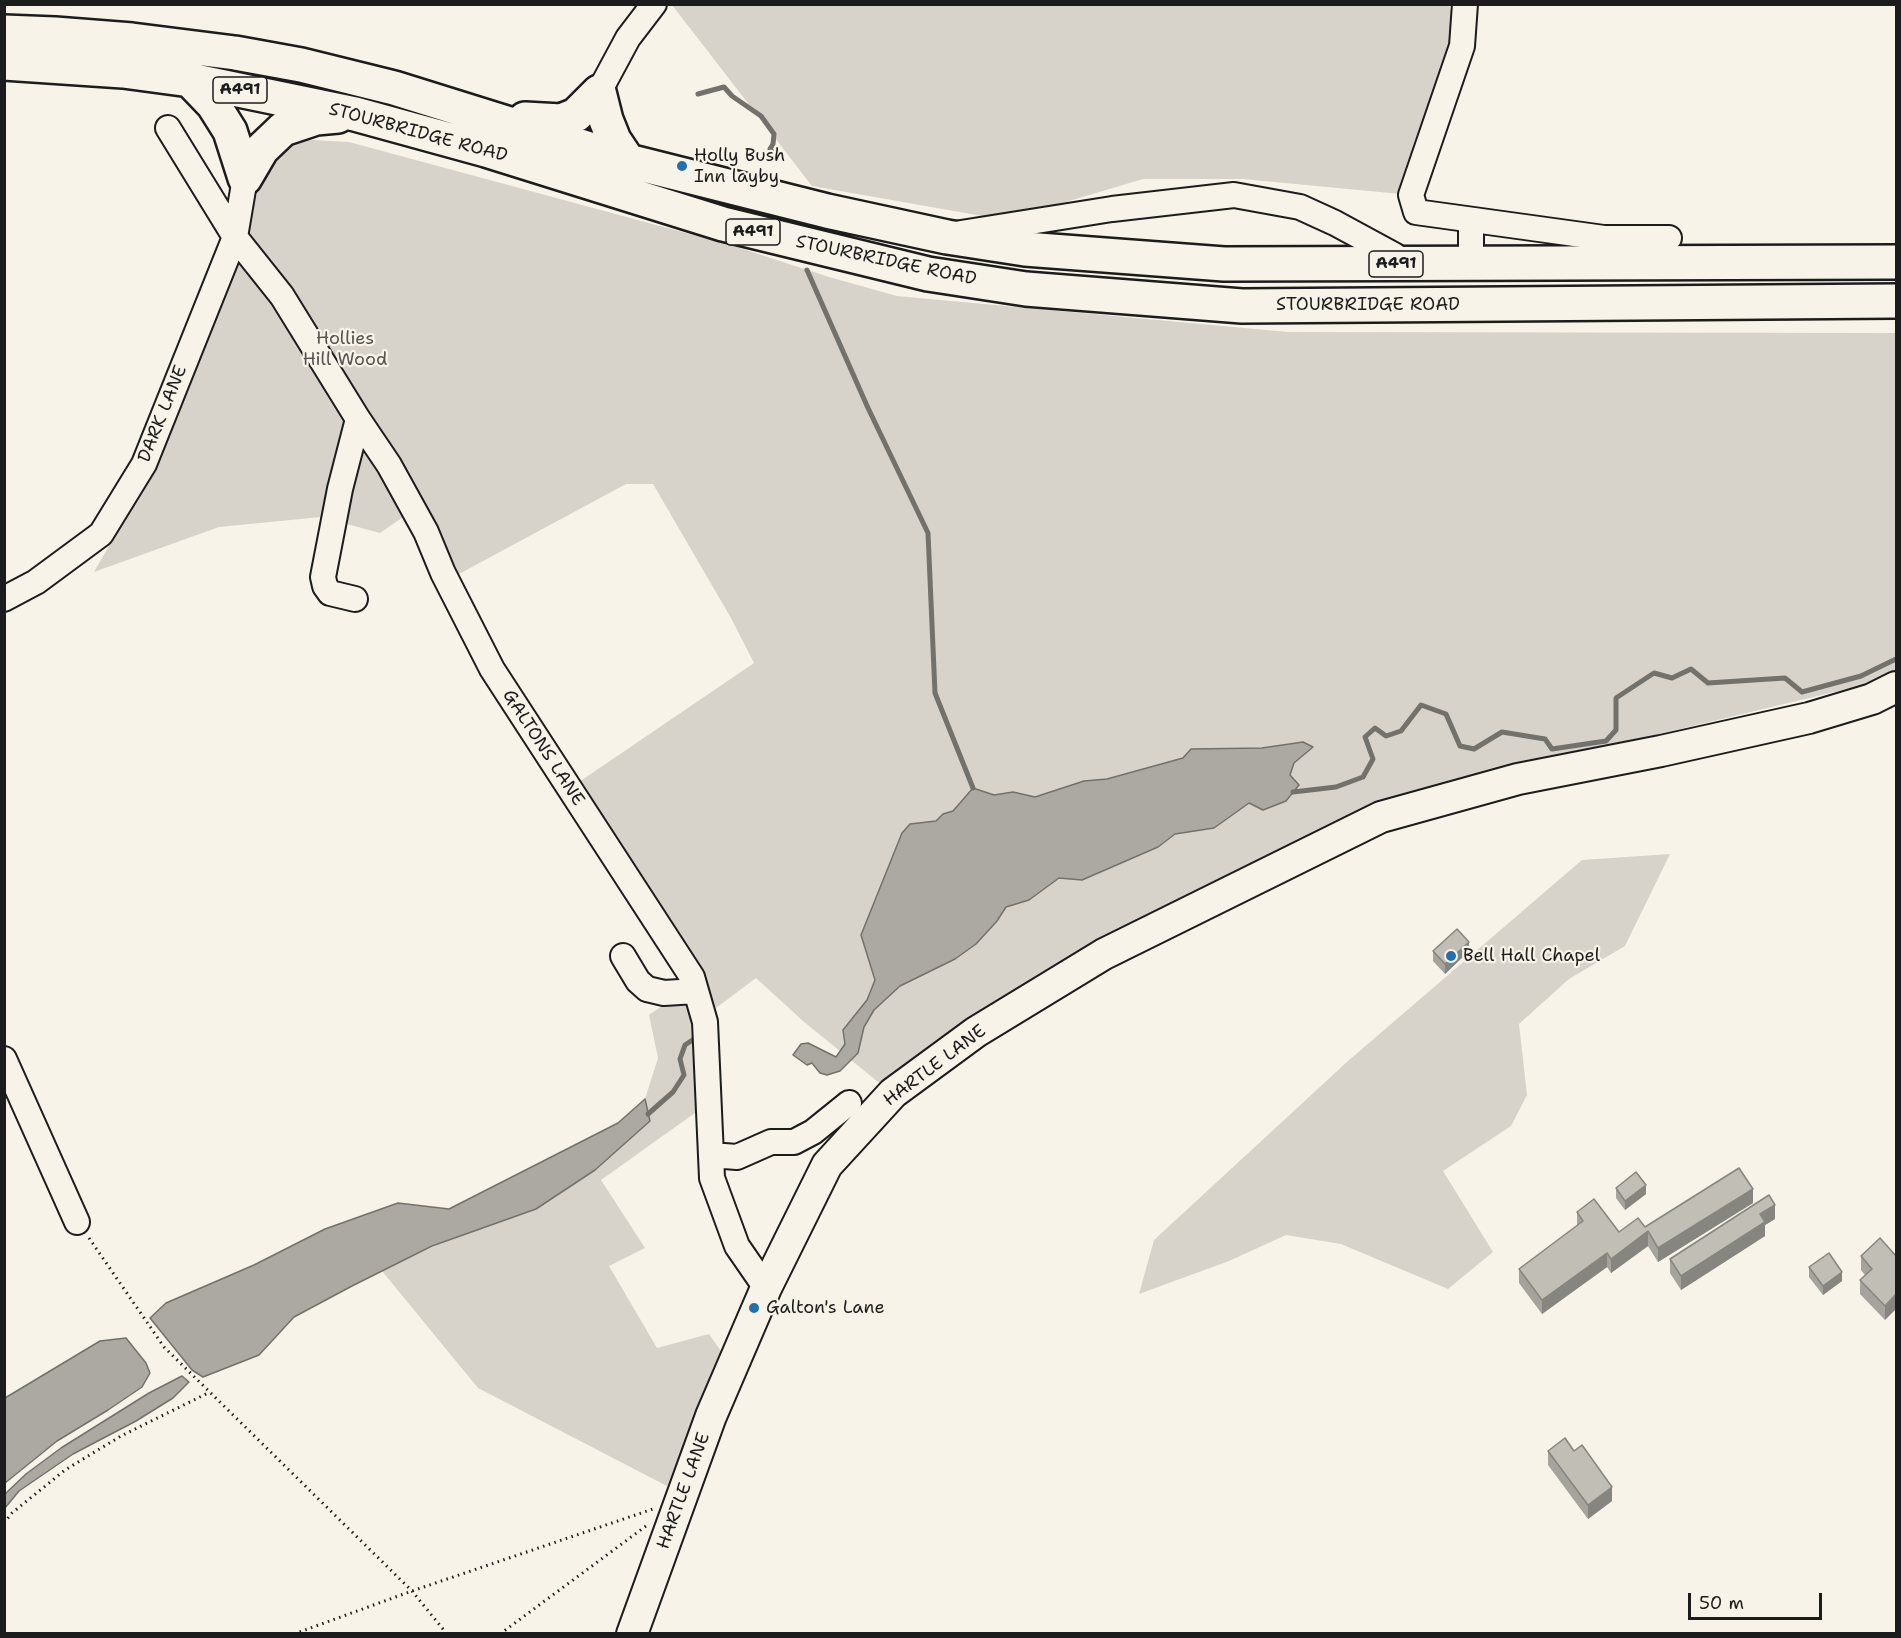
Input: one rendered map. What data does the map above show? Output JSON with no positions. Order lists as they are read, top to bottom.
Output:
{
  "streets": {
    "highway": ["A491", "STOURBRIDGE ROAD"],
    "main road": ["HARTLE LANE"],
    "street": ["DARK LANE", "GALTONS LANE"]
  },
  "crossings": [
    ["DARK LANE", "GALTONS LANE"],
    ["GALTONS LANE", "HARTLE LANE"]
  ],
  "parks": ["Hollies Hill Wood"],
  "places": ["Holly Bush Inn layby", "Bell Hall Chapel", "Galton's Lane"],
  "scale_bar": "50 m"
}
